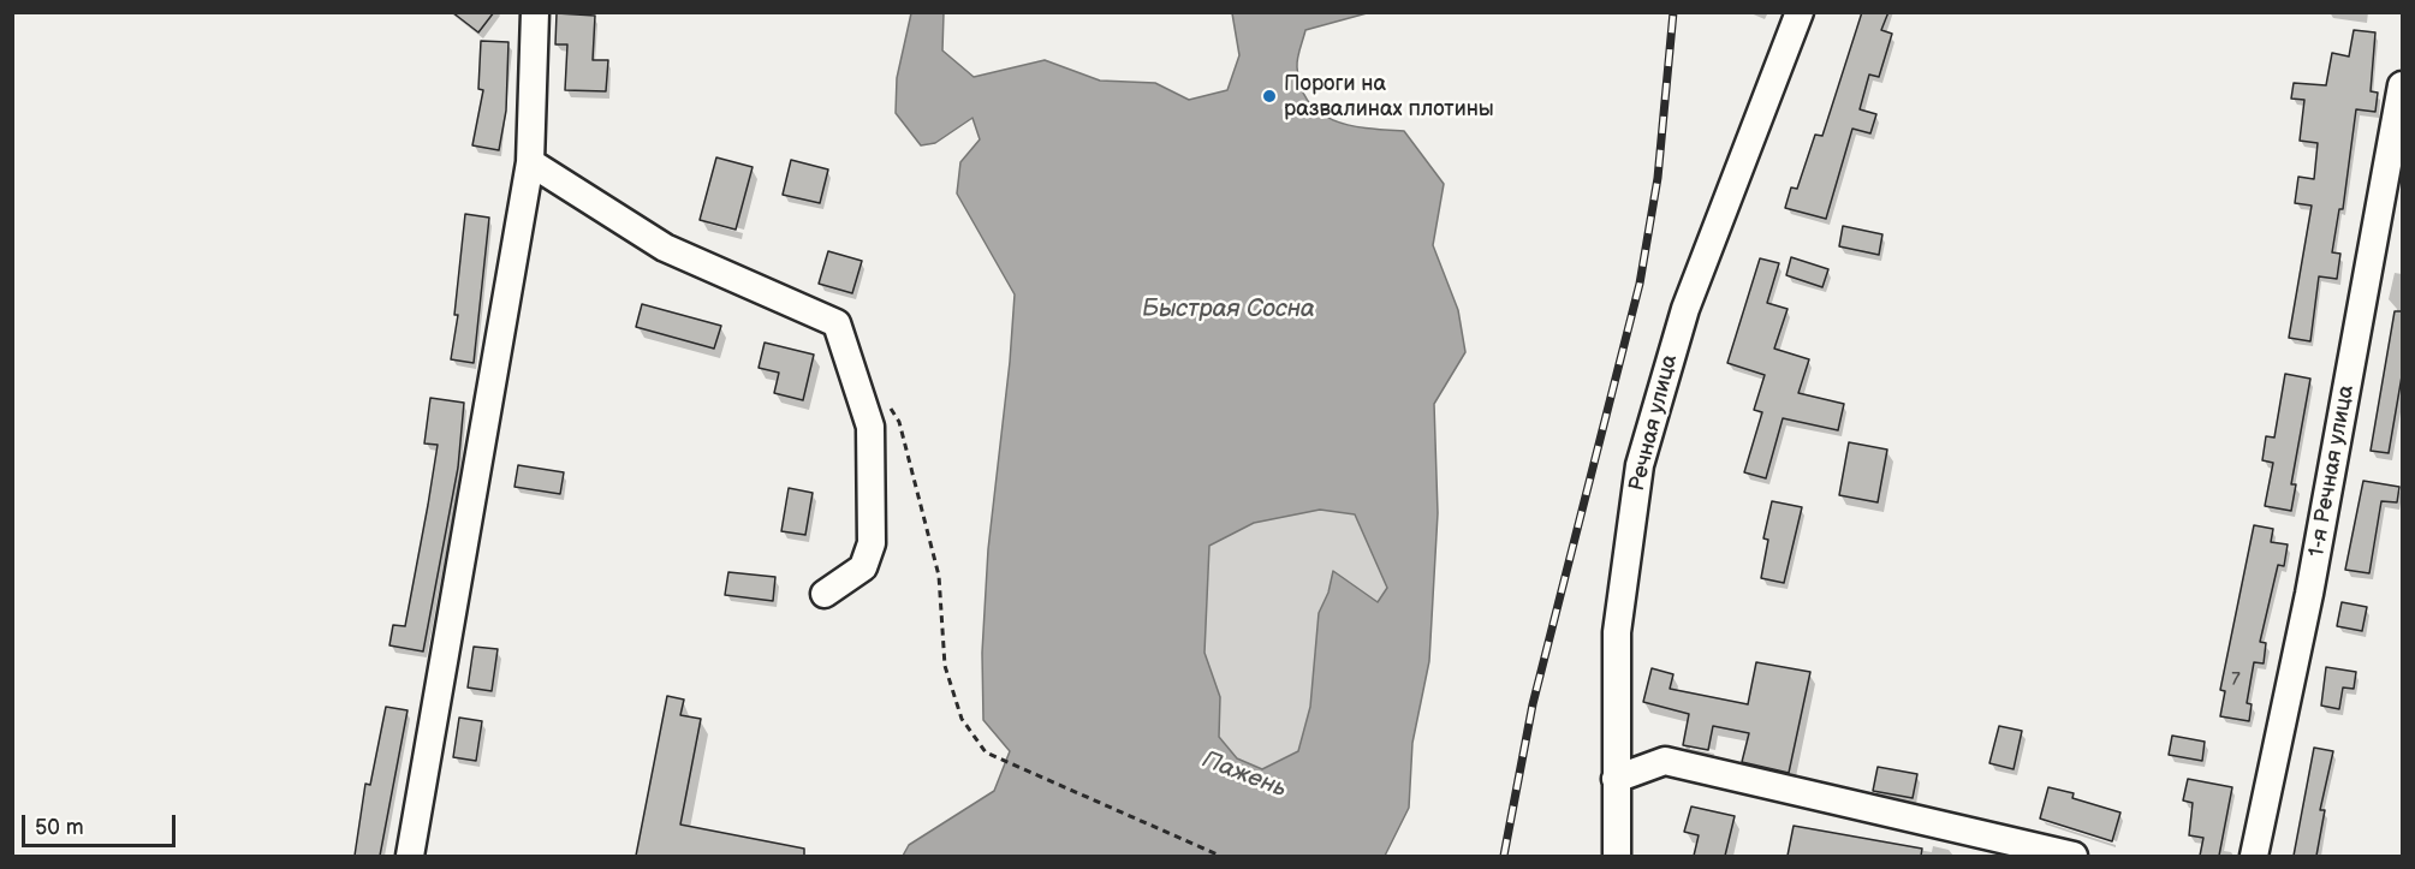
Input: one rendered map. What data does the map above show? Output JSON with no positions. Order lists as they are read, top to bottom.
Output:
{
  "streets": {
    "street": ["Речная улица", "1-я Речная улица"]
  },
  "water": ["Быстрая Сосна", "Пажень"],
  "places": ["Пороги на развалинах плотины"],
  "house_numbers": ["7"],
  "scale_bar": "50 m"
}
